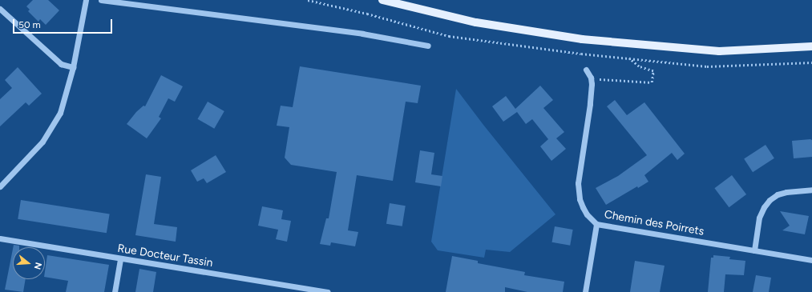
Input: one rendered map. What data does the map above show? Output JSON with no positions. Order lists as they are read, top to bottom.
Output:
{
  "streets": {
    "street": ["Chemin des Poirrets", "Rue Docteur Tassin"]
  },
  "scale_bar": "50 m",
  "north": "right"
}
